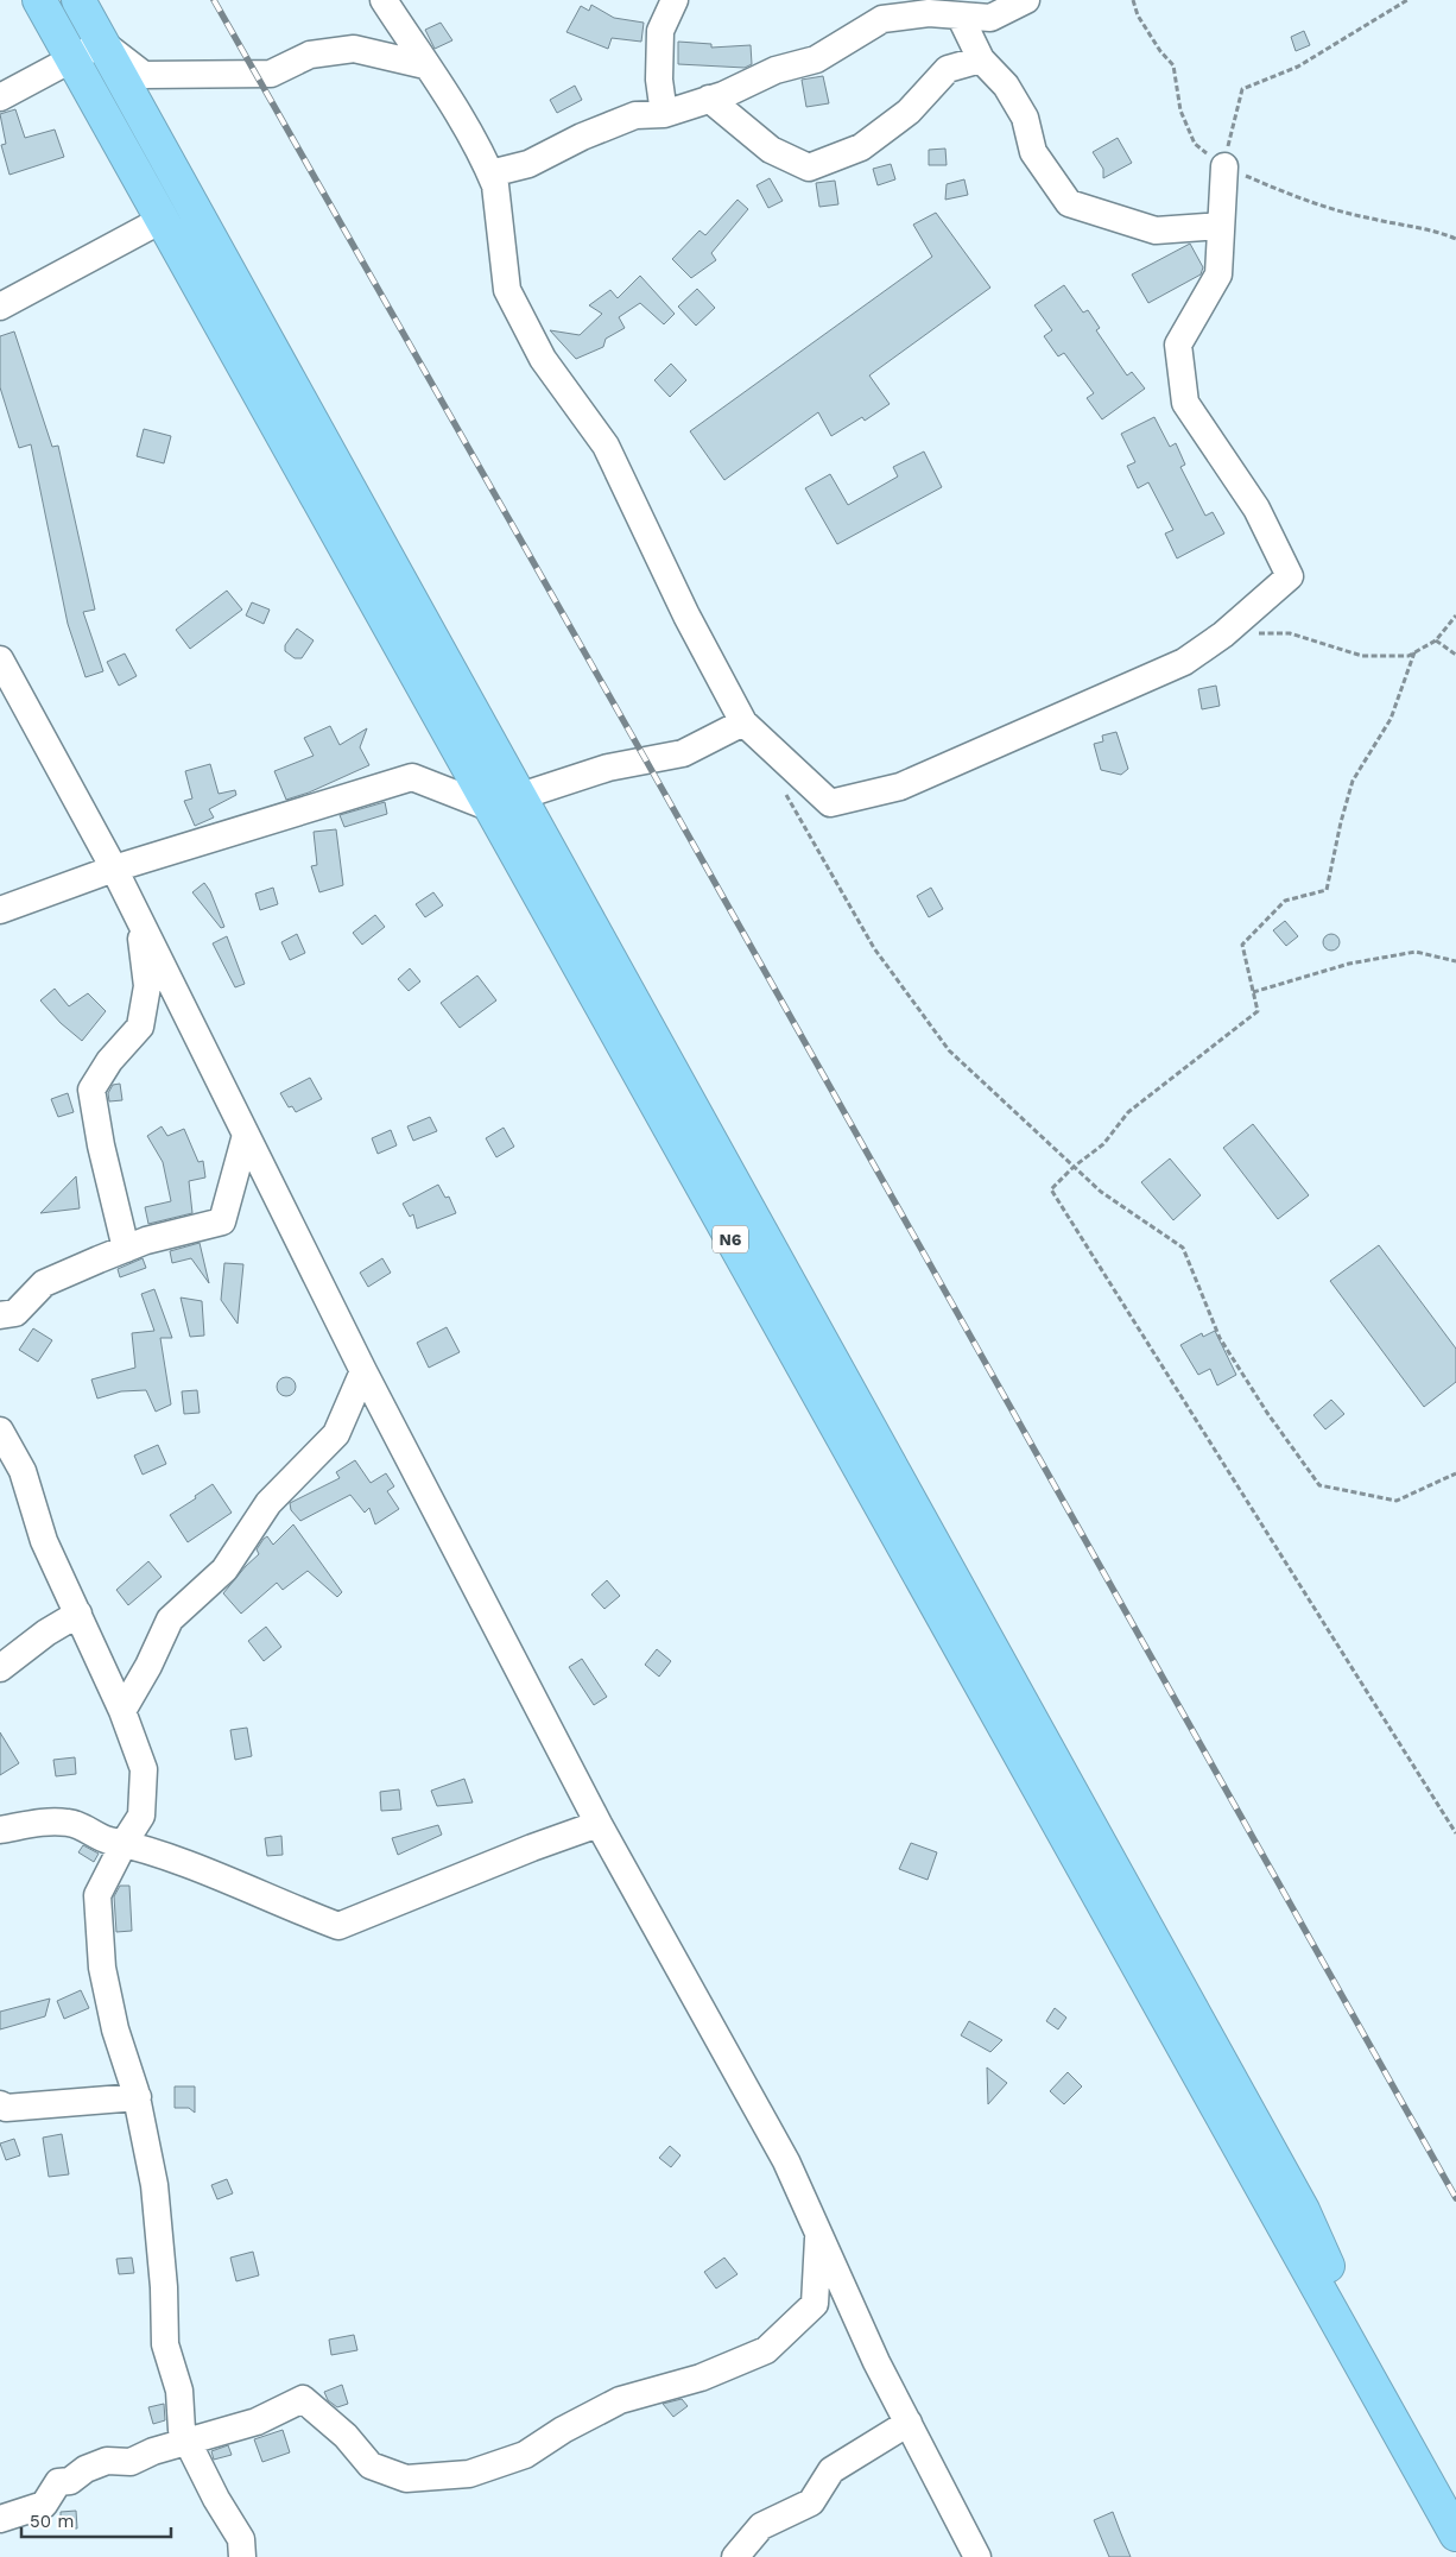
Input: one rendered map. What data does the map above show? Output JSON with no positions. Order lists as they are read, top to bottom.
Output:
{
  "streets": {
    "highway": ["N6"]
  },
  "scale_bar": "50 m"
}
